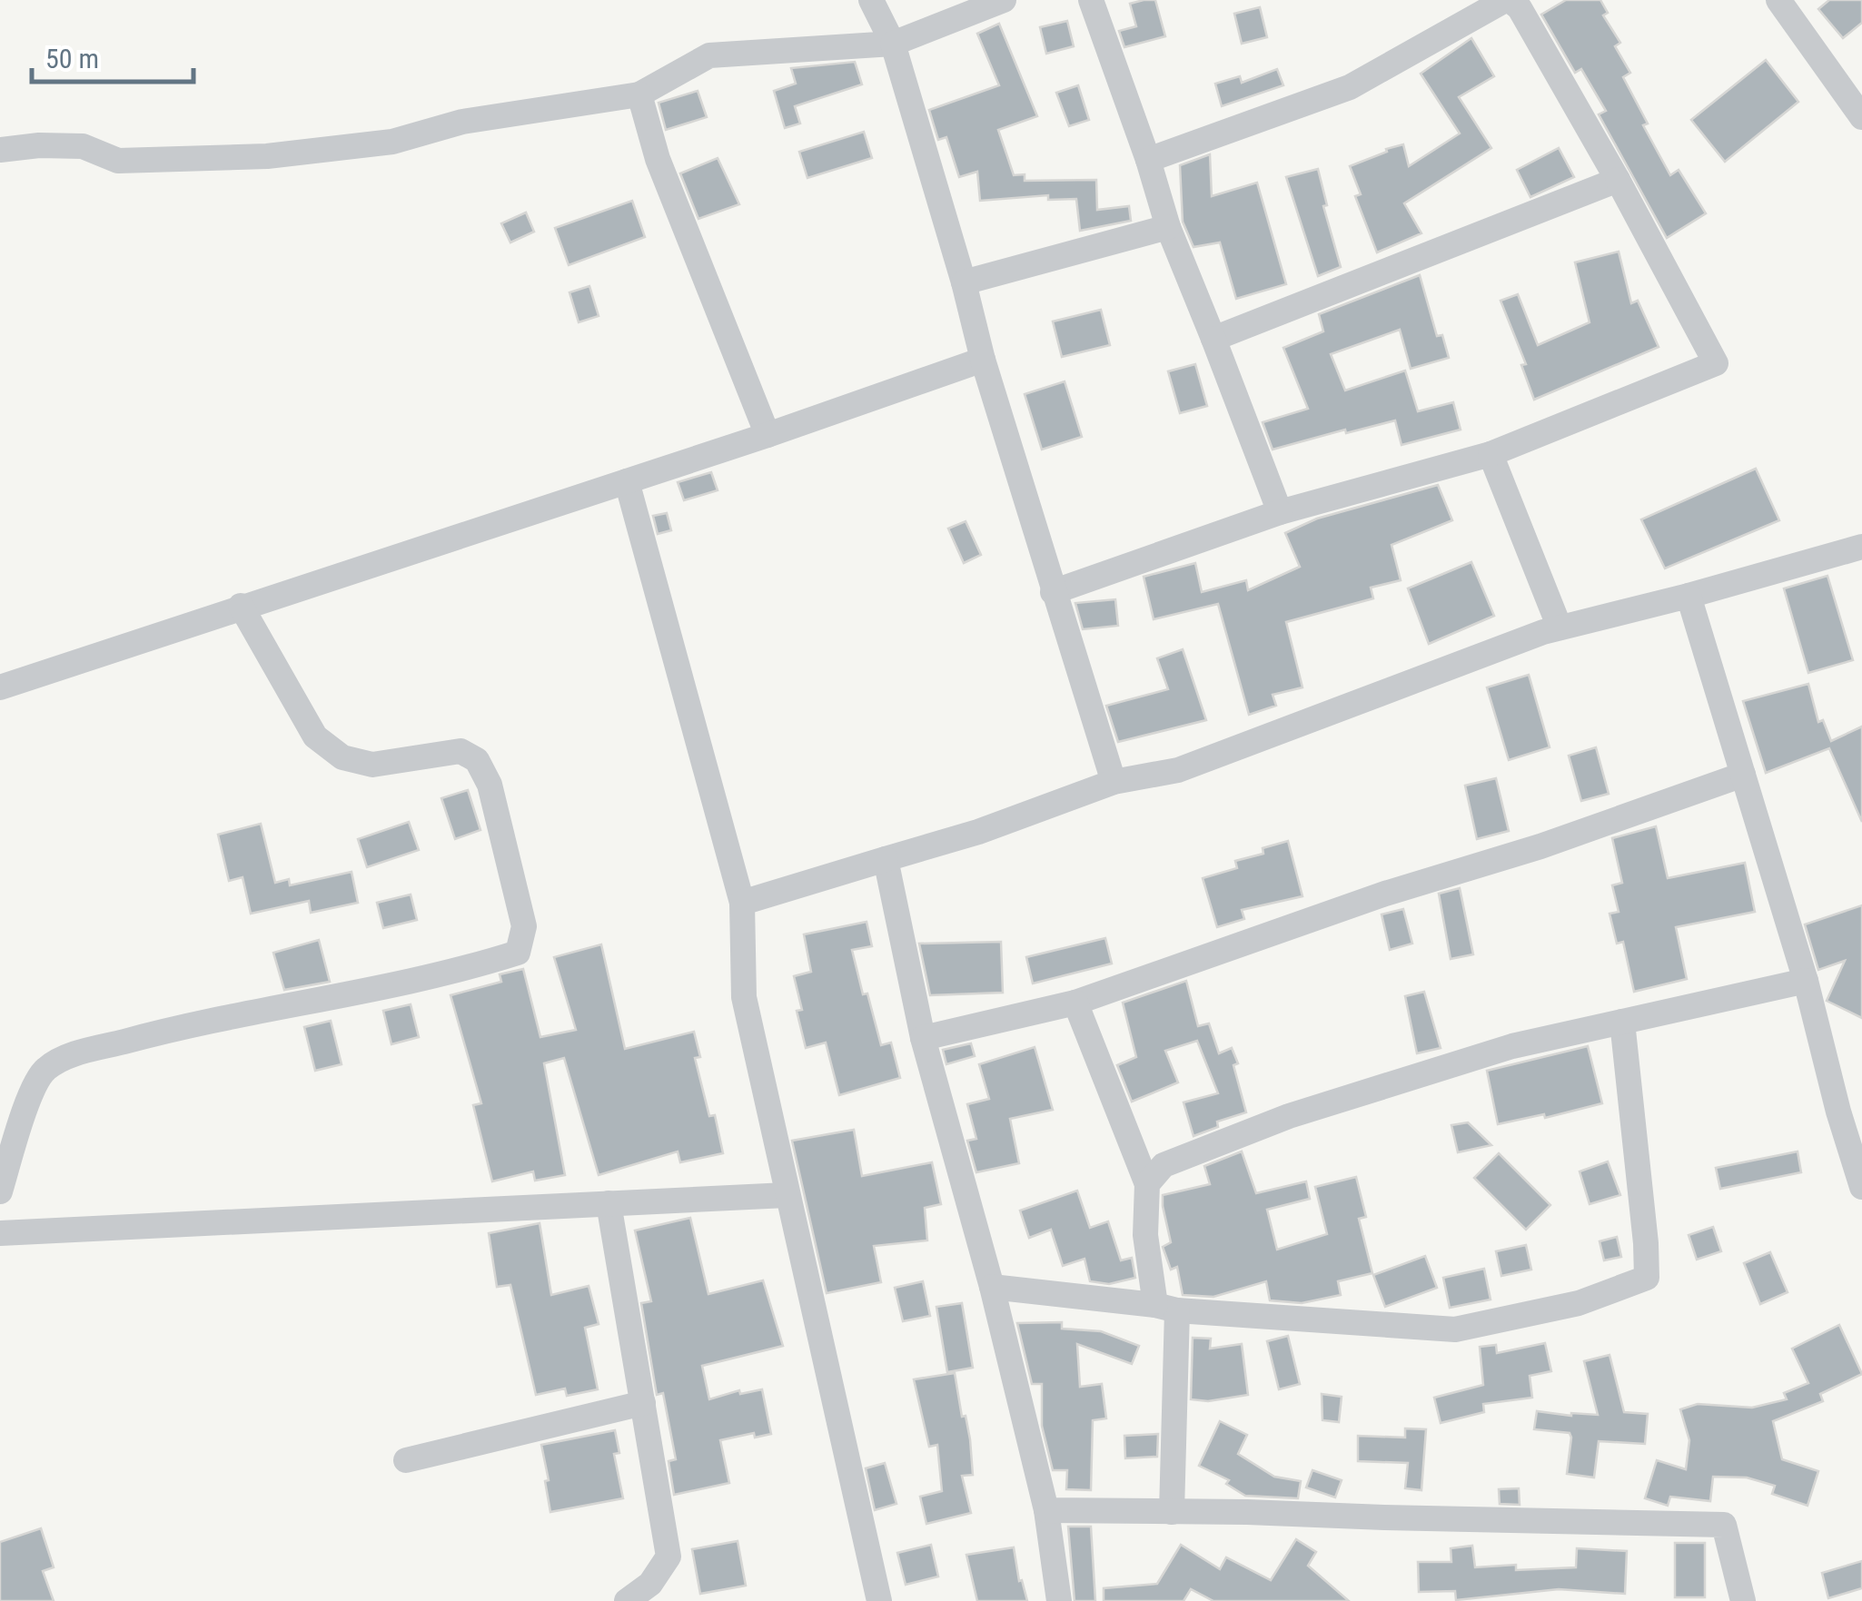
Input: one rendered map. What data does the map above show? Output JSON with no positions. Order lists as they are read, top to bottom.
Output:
{
  "scale_bar": "50 m"
}
